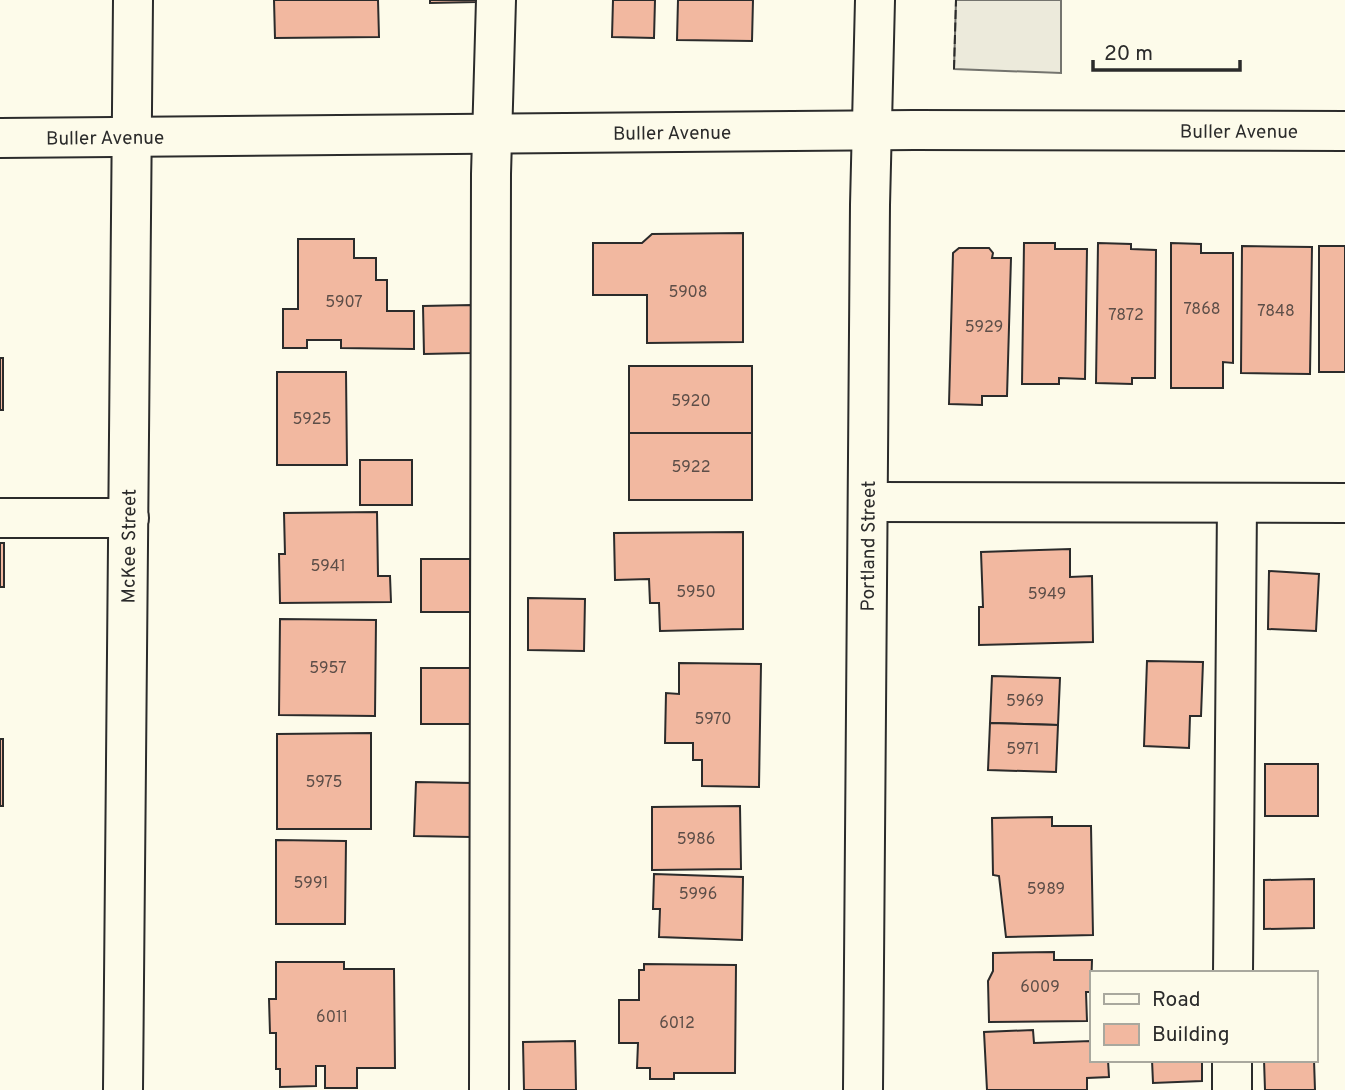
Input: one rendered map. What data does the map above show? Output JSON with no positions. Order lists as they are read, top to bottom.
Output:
{
  "streets": {
    "street": ["Buller Avenue", "McKee Street", "Portland Street"]
  },
  "crossings": [
    ["Buller Avenue", "McKee Street"],
    ["Buller Avenue", "Portland Street"]
  ],
  "house_numbers": [
    "5908",
    "5907",
    "7868",
    "7848",
    "7872",
    "5929",
    "5920",
    "5925",
    "5922",
    "5941",
    "5950",
    "5949",
    "5957",
    "5969",
    "5970",
    "5971",
    "5975",
    "5986",
    "5991",
    "5989",
    "5996",
    "6009",
    "6011",
    "6012"
  ],
  "legend": ["Road", "Building"],
  "scale_bar": "20 m"
}
